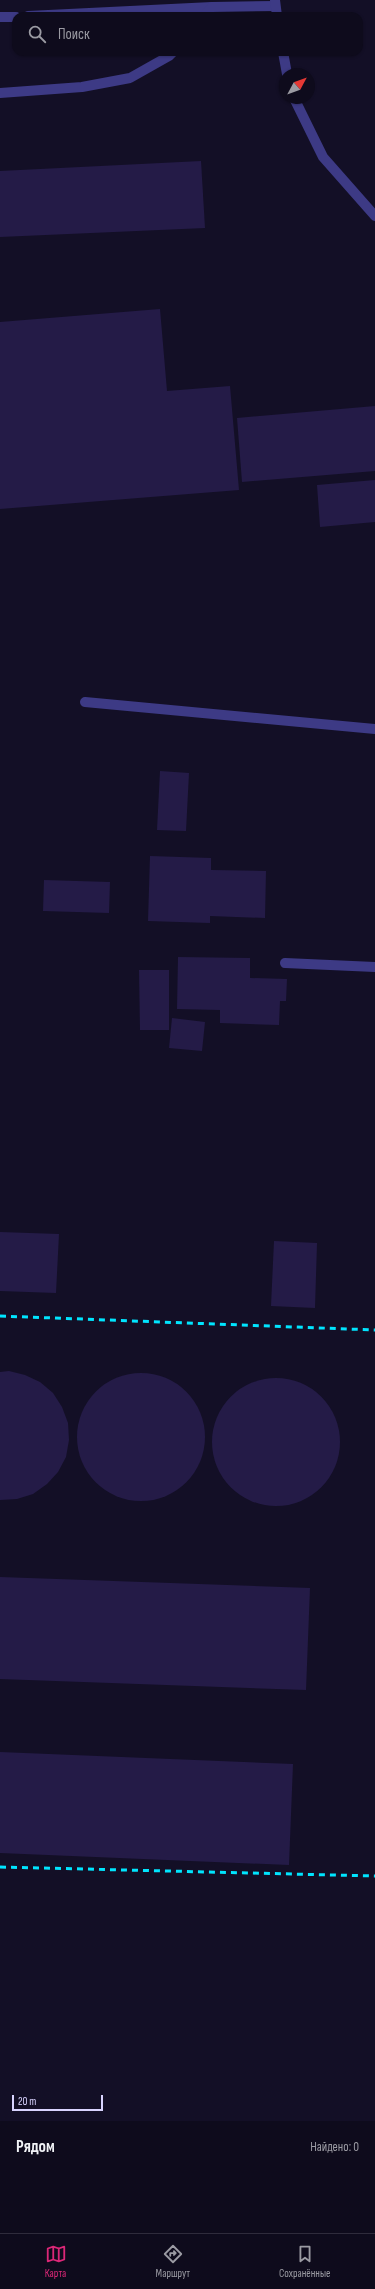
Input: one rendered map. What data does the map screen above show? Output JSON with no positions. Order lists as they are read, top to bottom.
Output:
{
  "scale_bar": "20 m",
  "north": "top right",
  "page": {
    "search": "Поиск",
    "scale": "20 m",
    "heading": ["Рядом", "Найдено: 0"],
    "nav": ["Карта", "Маршрут", "Сохранённые"]
  }
}
